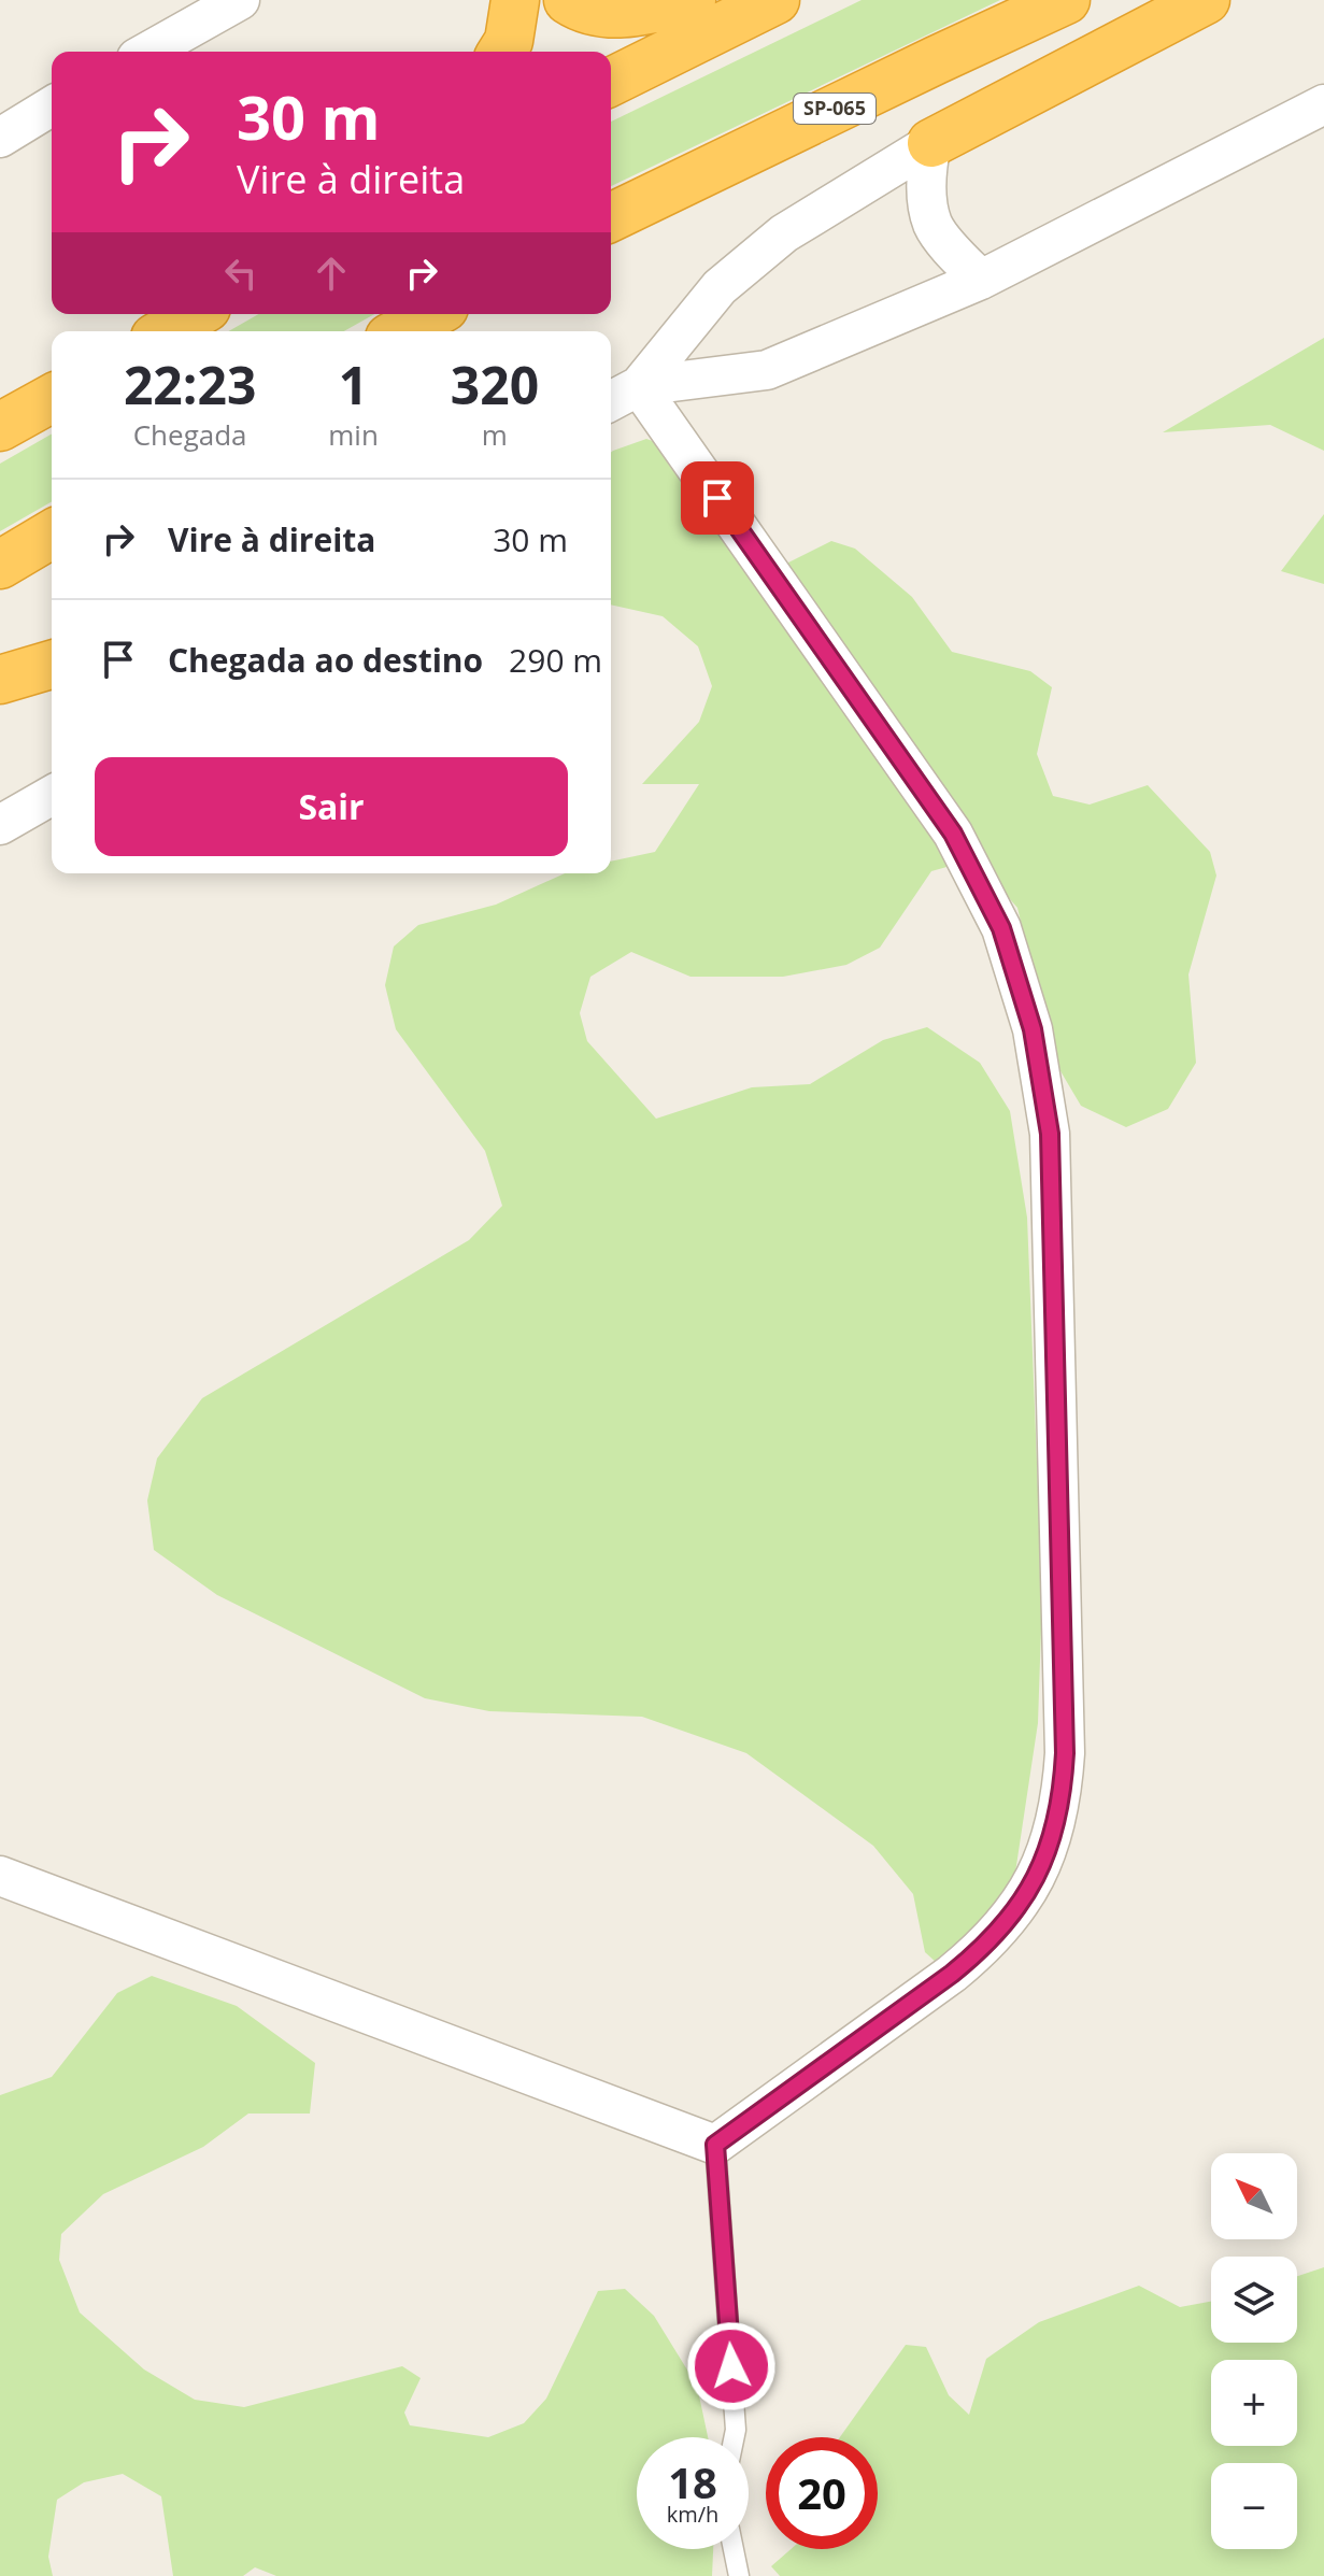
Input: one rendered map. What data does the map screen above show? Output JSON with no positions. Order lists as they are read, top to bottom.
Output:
{
  "streets": {
    "highway": ["SP-065"]
  },
  "north": "top left",
  "page": {
    "turn": ["30 m", "Vire à direita"],
    "eta": [
      "22:23",
      "Chegada",
      "1",
      "min",
      "320",
      "m"
    ],
    "list": [
      {
        "name": "Vire à direita",
        "value": "30 m"
      },
      {
        "name": "Chegada ao destino",
        "value": "290 m"
      }
    ],
    "buttons": "Sair",
    "map_buttons": ["+", "−"],
    "speed": "18 km/h",
    "limit": "20"
  }
}
